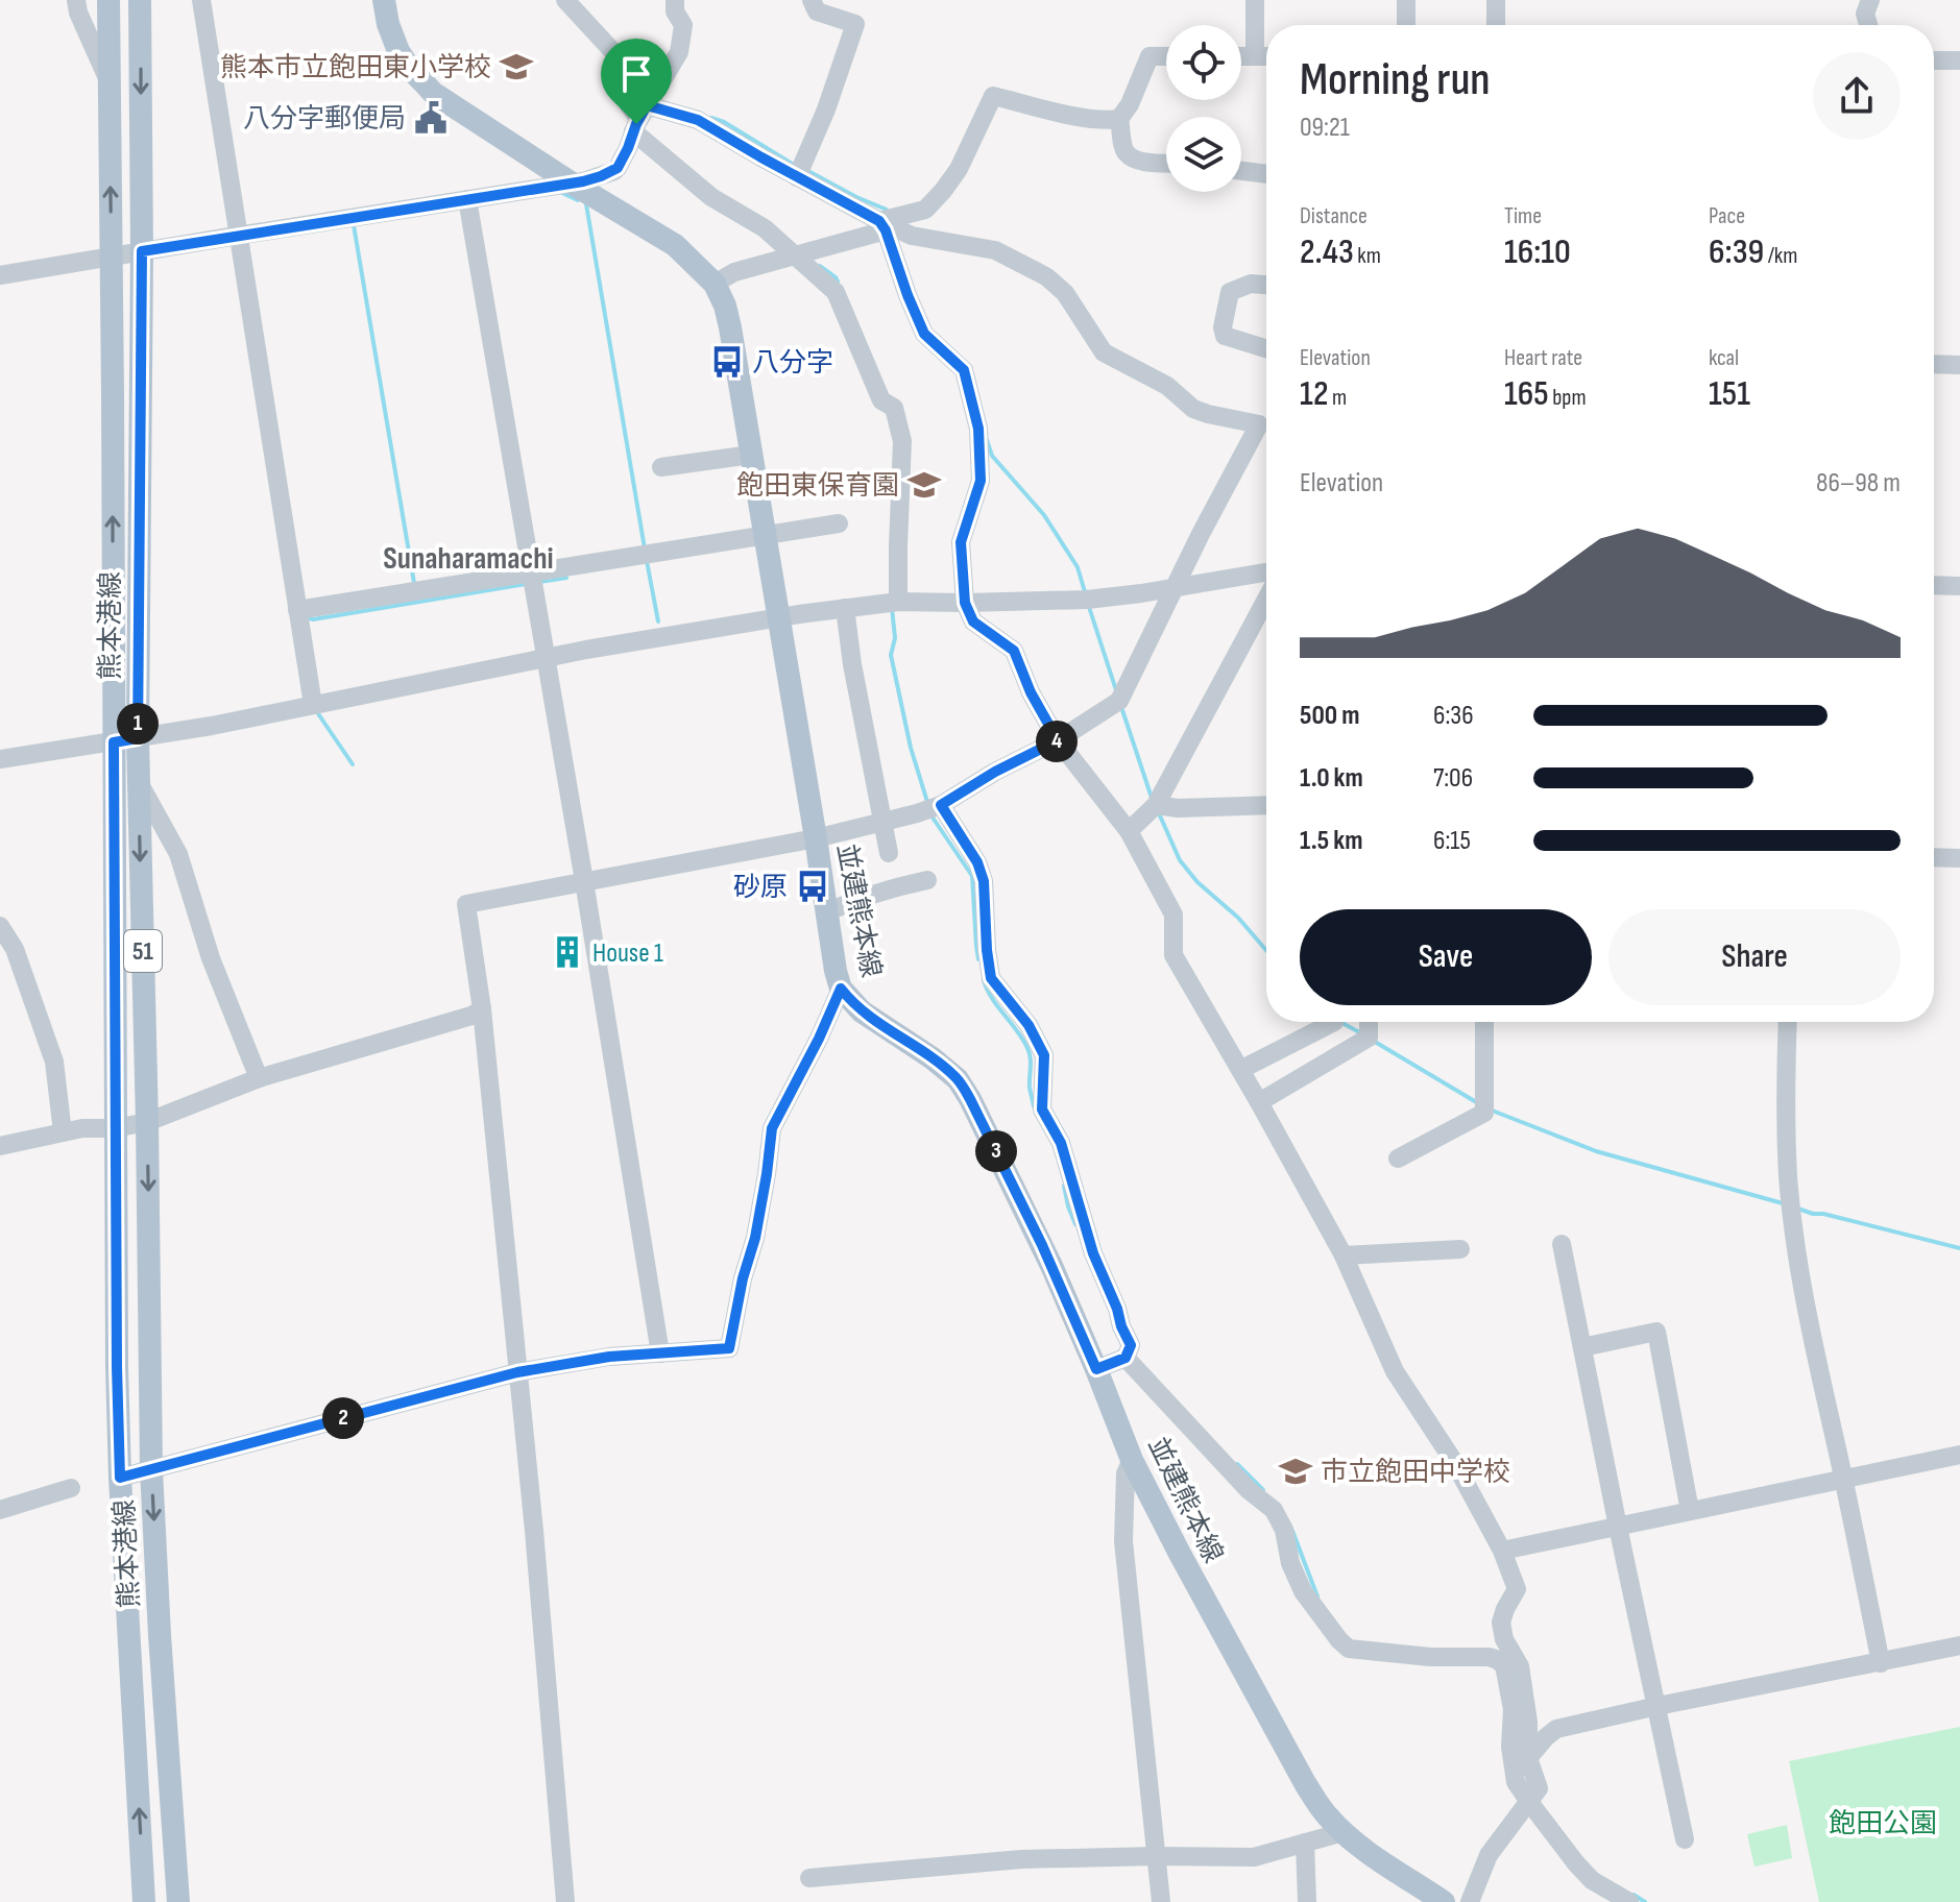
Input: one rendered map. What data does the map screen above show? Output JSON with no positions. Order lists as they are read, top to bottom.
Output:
{
  "streets": {
    "main road": ["熊本港線", "並建熊本線", "51"]
  },
  "districts": ["Sunaharamachi"],
  "parks": ["飽田公園"],
  "places": {
    "school or university": ["熊本市立飽田東小学校", "飽田東保育園", "市立飽田中学校"],
    "public building": ["八分字郵便局"],
    "bus stop": ["八分字", "砂原"],
    "building": ["House 1"]
  },
  "page": {
    "heading": ["Morning run", "09:21"],
    "stats": [
      ["Distance", "2.43 km"],
      ["Time", "16:10"],
      ["Pace", "6:39 /km"],
      ["Elevation", "12 m"],
      ["Heart rate", "165 bpm"],
      ["kcal", "151"]
    ],
    "chart": ["Elevation", "86–98 m"],
    "list": [
      {
        "name": "500 m",
        "note": "6:36"
      },
      {
        "name": "1.0 km",
        "note": "7:06"
      },
      {
        "name": "1.5 km",
        "note": "6:15"
      }
    ],
    "pins": [
      "1",
      "4",
      "3",
      "2"
    ],
    "buttons": ["Save", "Share"]
  }
}
